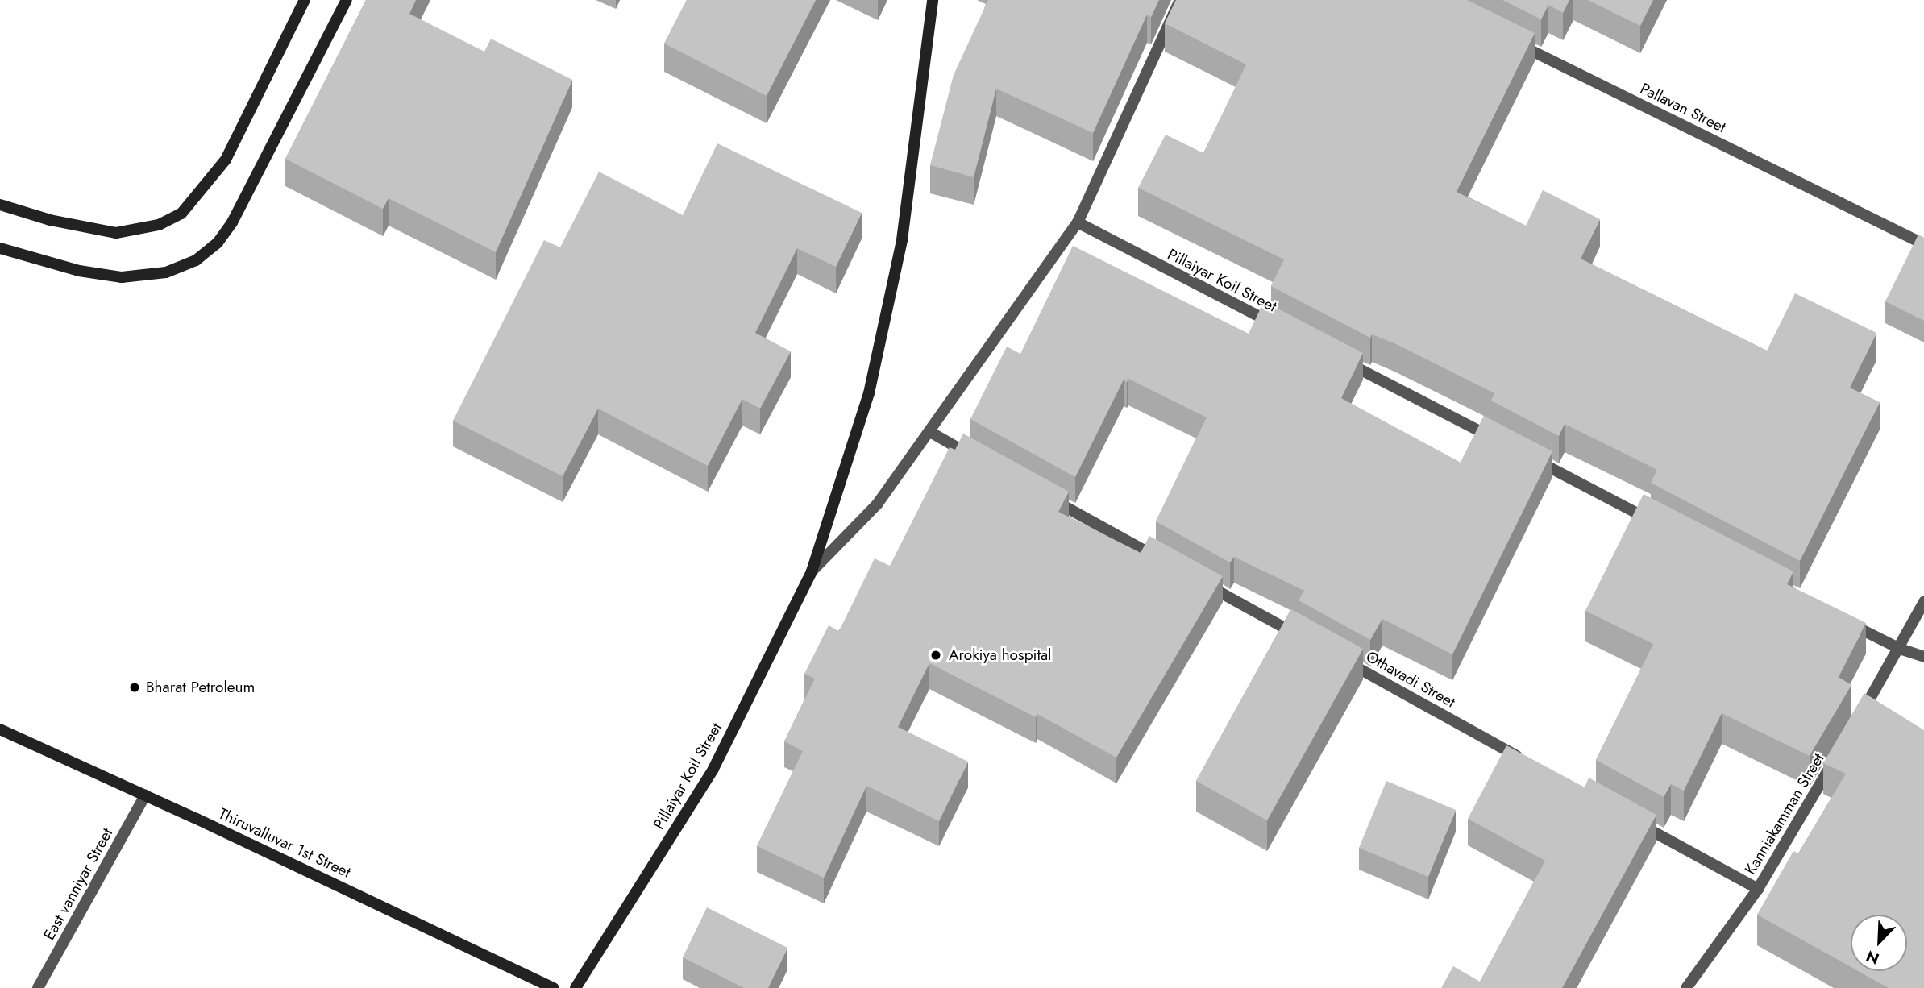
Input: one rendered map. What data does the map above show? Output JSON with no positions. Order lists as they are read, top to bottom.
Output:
{
  "streets": {
    "street": [
      "Pallavan Street",
      "Pillaiyar Koil Street",
      "Othavadi Street",
      "Kanniakamman Street",
      "Thiruvalluvar 1st Street",
      "East vanniyar Street"
    ]
  },
  "crossings": [
    ["Thiruvalluvar 1st Street", "East vanniyar Street"]
  ],
  "places": ["Arokiya hospital", "Bharat Petroleum"],
  "north": "bottom left"
}
